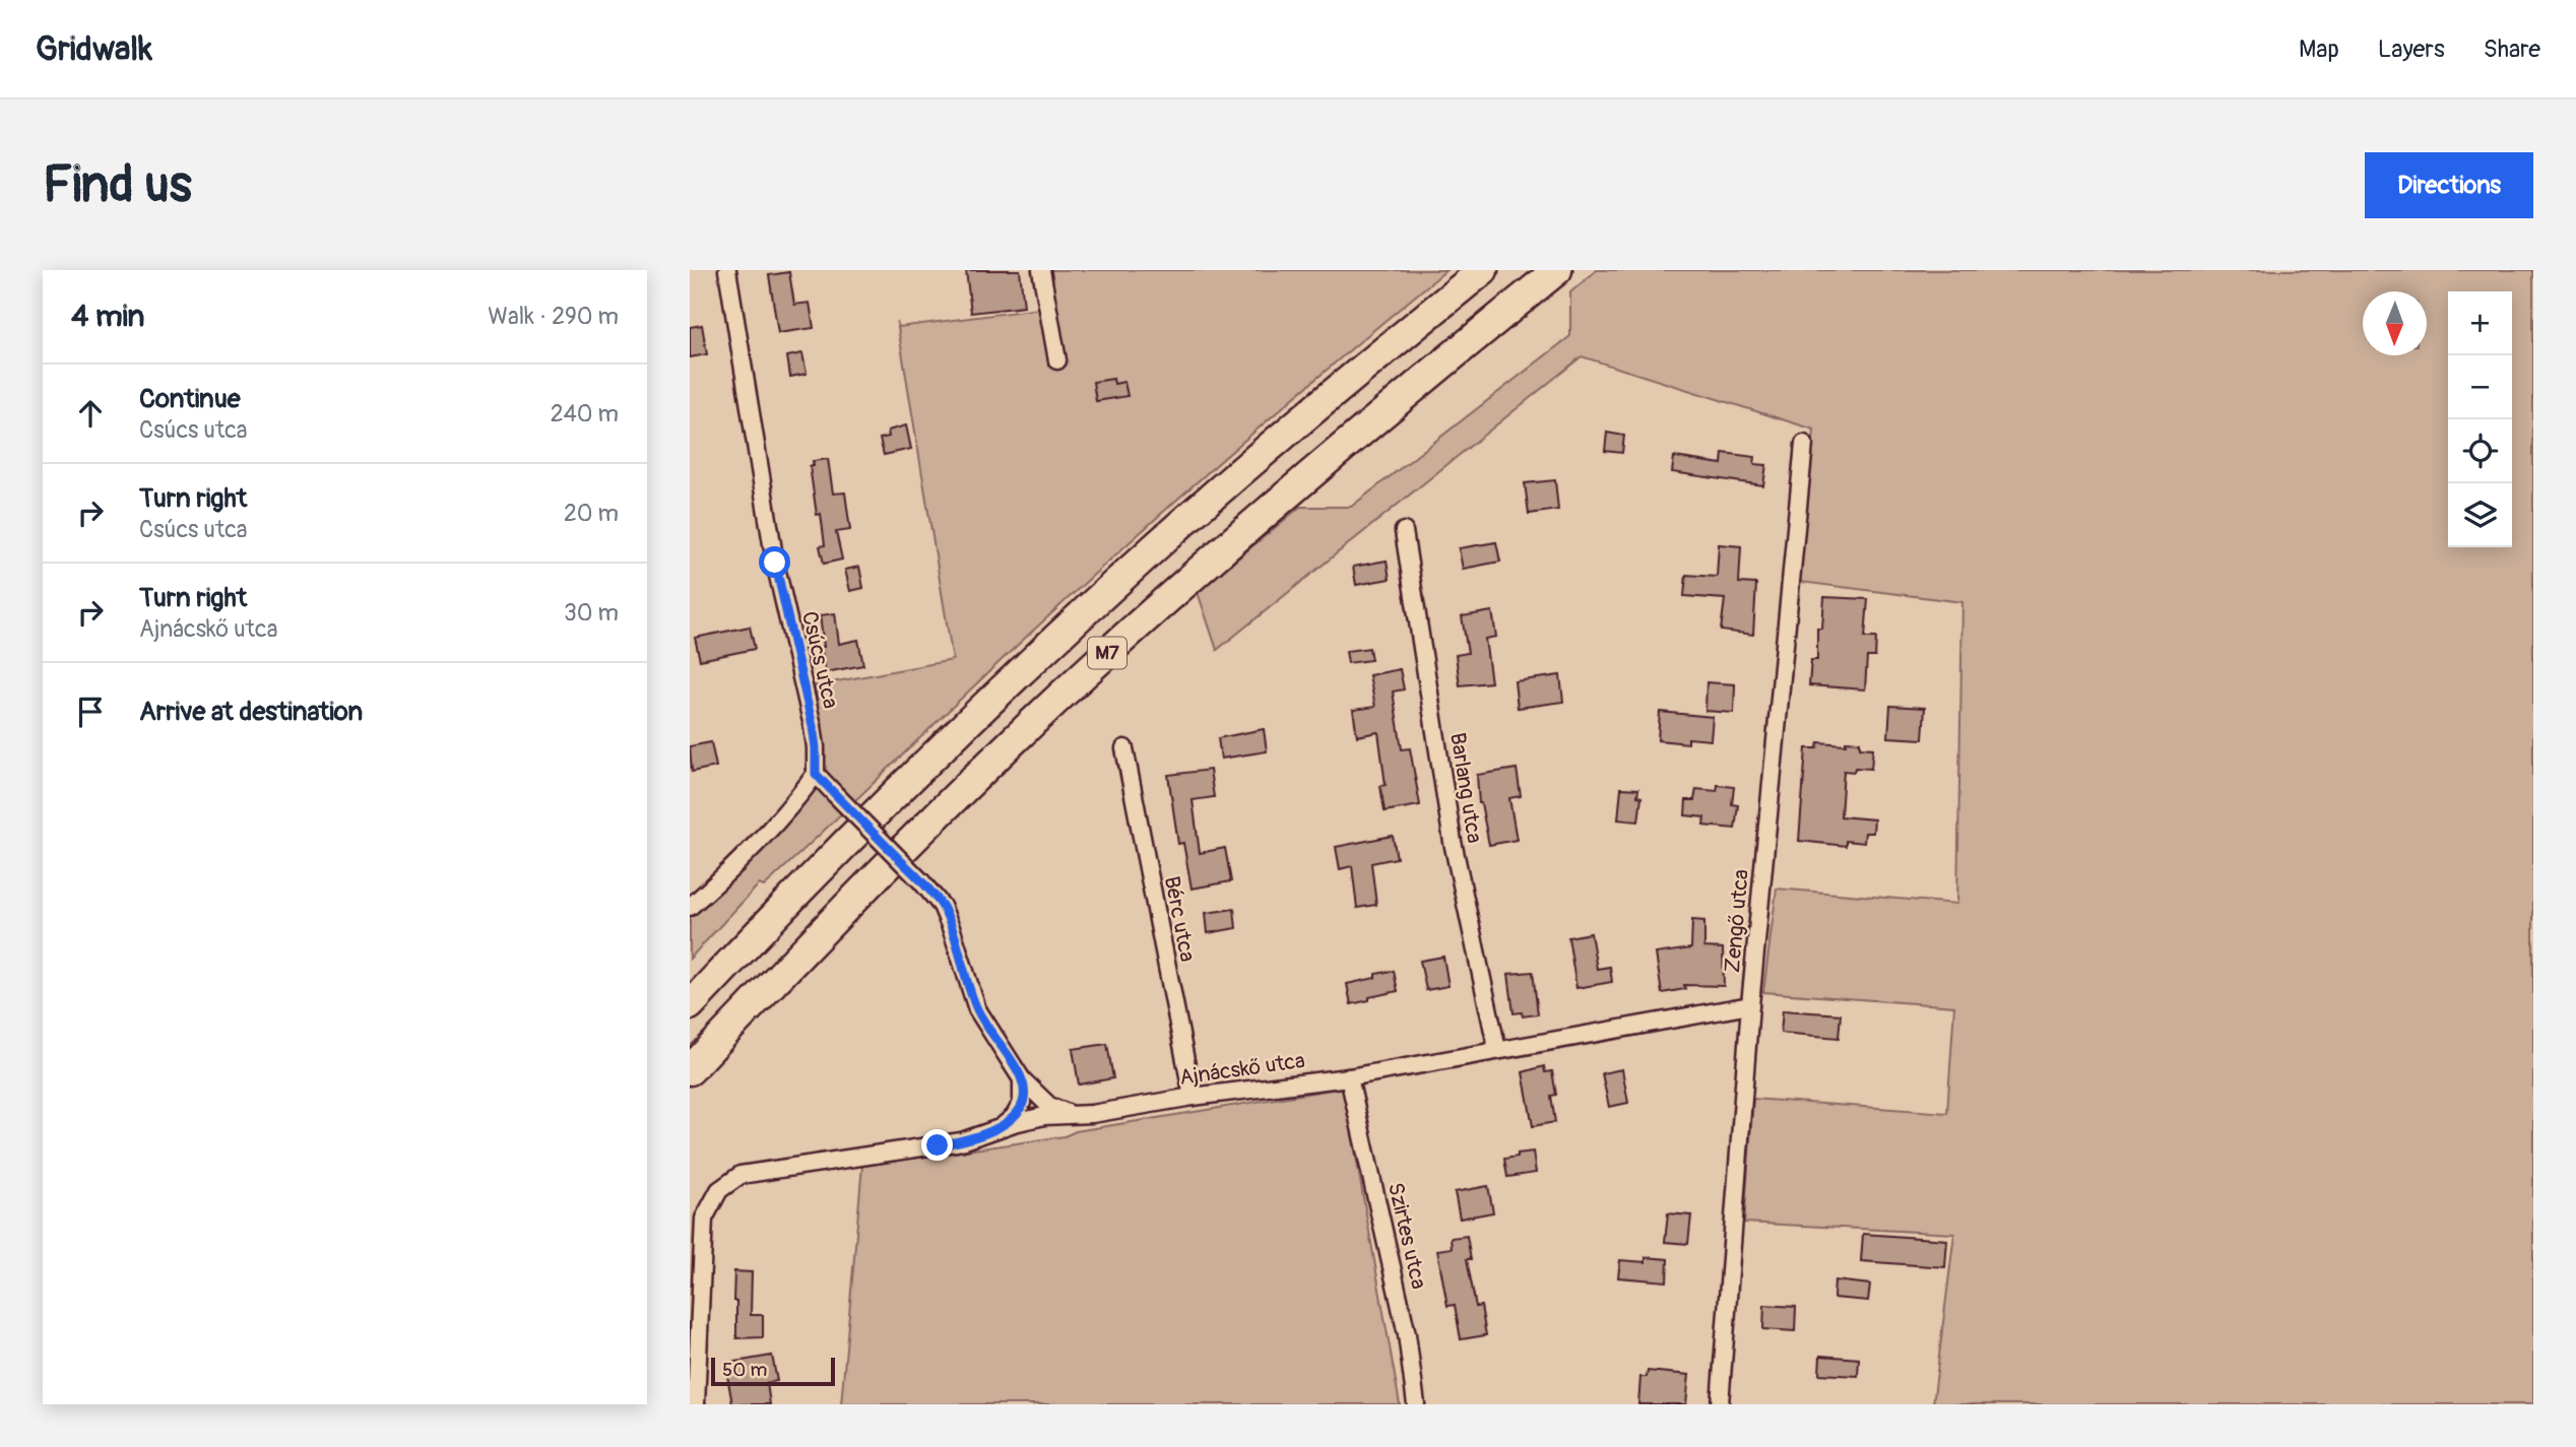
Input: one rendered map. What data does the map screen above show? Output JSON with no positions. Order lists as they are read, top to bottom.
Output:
{
  "streets": {
    "highway": ["M7"],
    "street": [
      "Csúcs utca",
      "Barlang utca",
      "Bérc utca",
      "Zengő utca",
      "Ajnácskő utca",
      "Szirtes utca"
    ]
  },
  "crossings": [
    ["Barlang utca", "Ajnácskő utca"],
    ["Bérc utca", "Ajnácskő utca"],
    ["Zengő utca", "Ajnácskő utca"],
    ["Ajnácskő utca", "Szirtes utca"]
  ],
  "scale_bar": "50 m",
  "north": "bottom",
  "page": {
    "header": "Gridwalk",
    "nav": ["Map", "Layers", "Share"],
    "buttons": "Directions",
    "title": "Find us",
    "heading": ["4 min", "Walk · 290 m"],
    "map_buttons": ["+", "−"],
    "list": [
      ["Continue", "Csúcs utca", "240 m"],
      ["Turn right", "Csúcs utca", "20 m"],
      ["Turn right", "Ajnácskő utca", "30 m"],
      "Arrive at destination"
    ],
    "scale": "50 m"
  }
}
